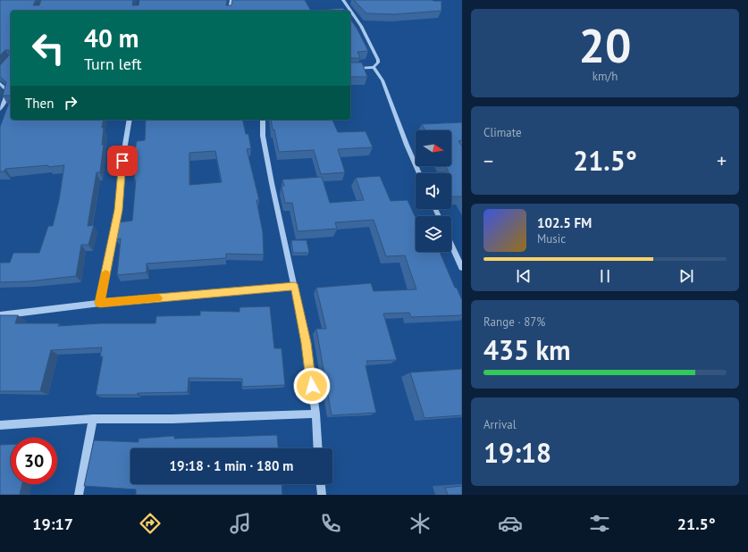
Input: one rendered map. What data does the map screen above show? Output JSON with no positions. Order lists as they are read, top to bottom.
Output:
{
  "north": "right",
  "page": {
    "tile": [
      ["20", "km/h"],
      "Climate",
      ["Range · 87%", "435 km"],
      ["Arrival", "19:18"]
    ],
    "turn": ["40 m", "Turn left"],
    "then": "Then",
    "heat": ["−", "21.5°", "+"],
    "song": ["102.5 FM", "Music"],
    "limit": "30",
    "trip": "19:18 · 1 min · 180 m",
    "tabs": ["19:17", "21.5°"]
  }
}
